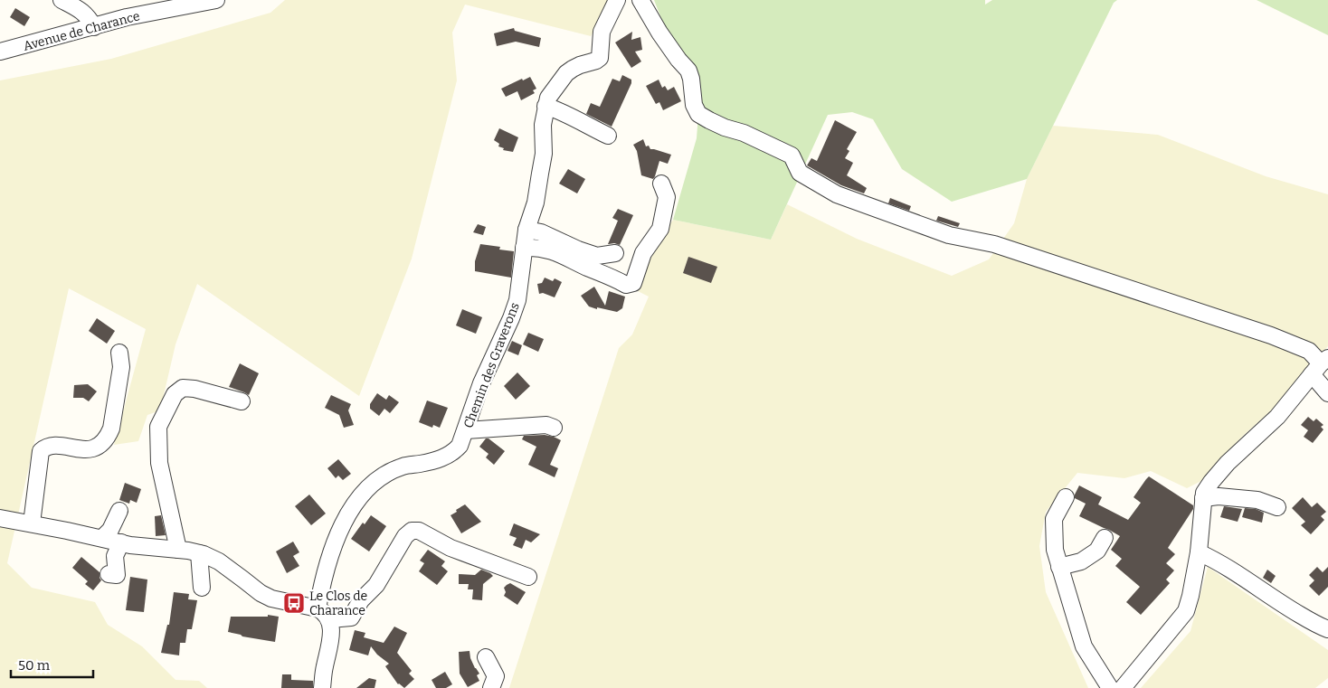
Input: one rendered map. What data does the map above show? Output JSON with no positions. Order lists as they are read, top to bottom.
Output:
{
  "streets": {
    "street": ["Avenue de Charance", "Chemin des Graverons"]
  },
  "places": {
    "bus stop": ["Le Clos de Charance"]
  },
  "scale_bar": "50 m"
}
